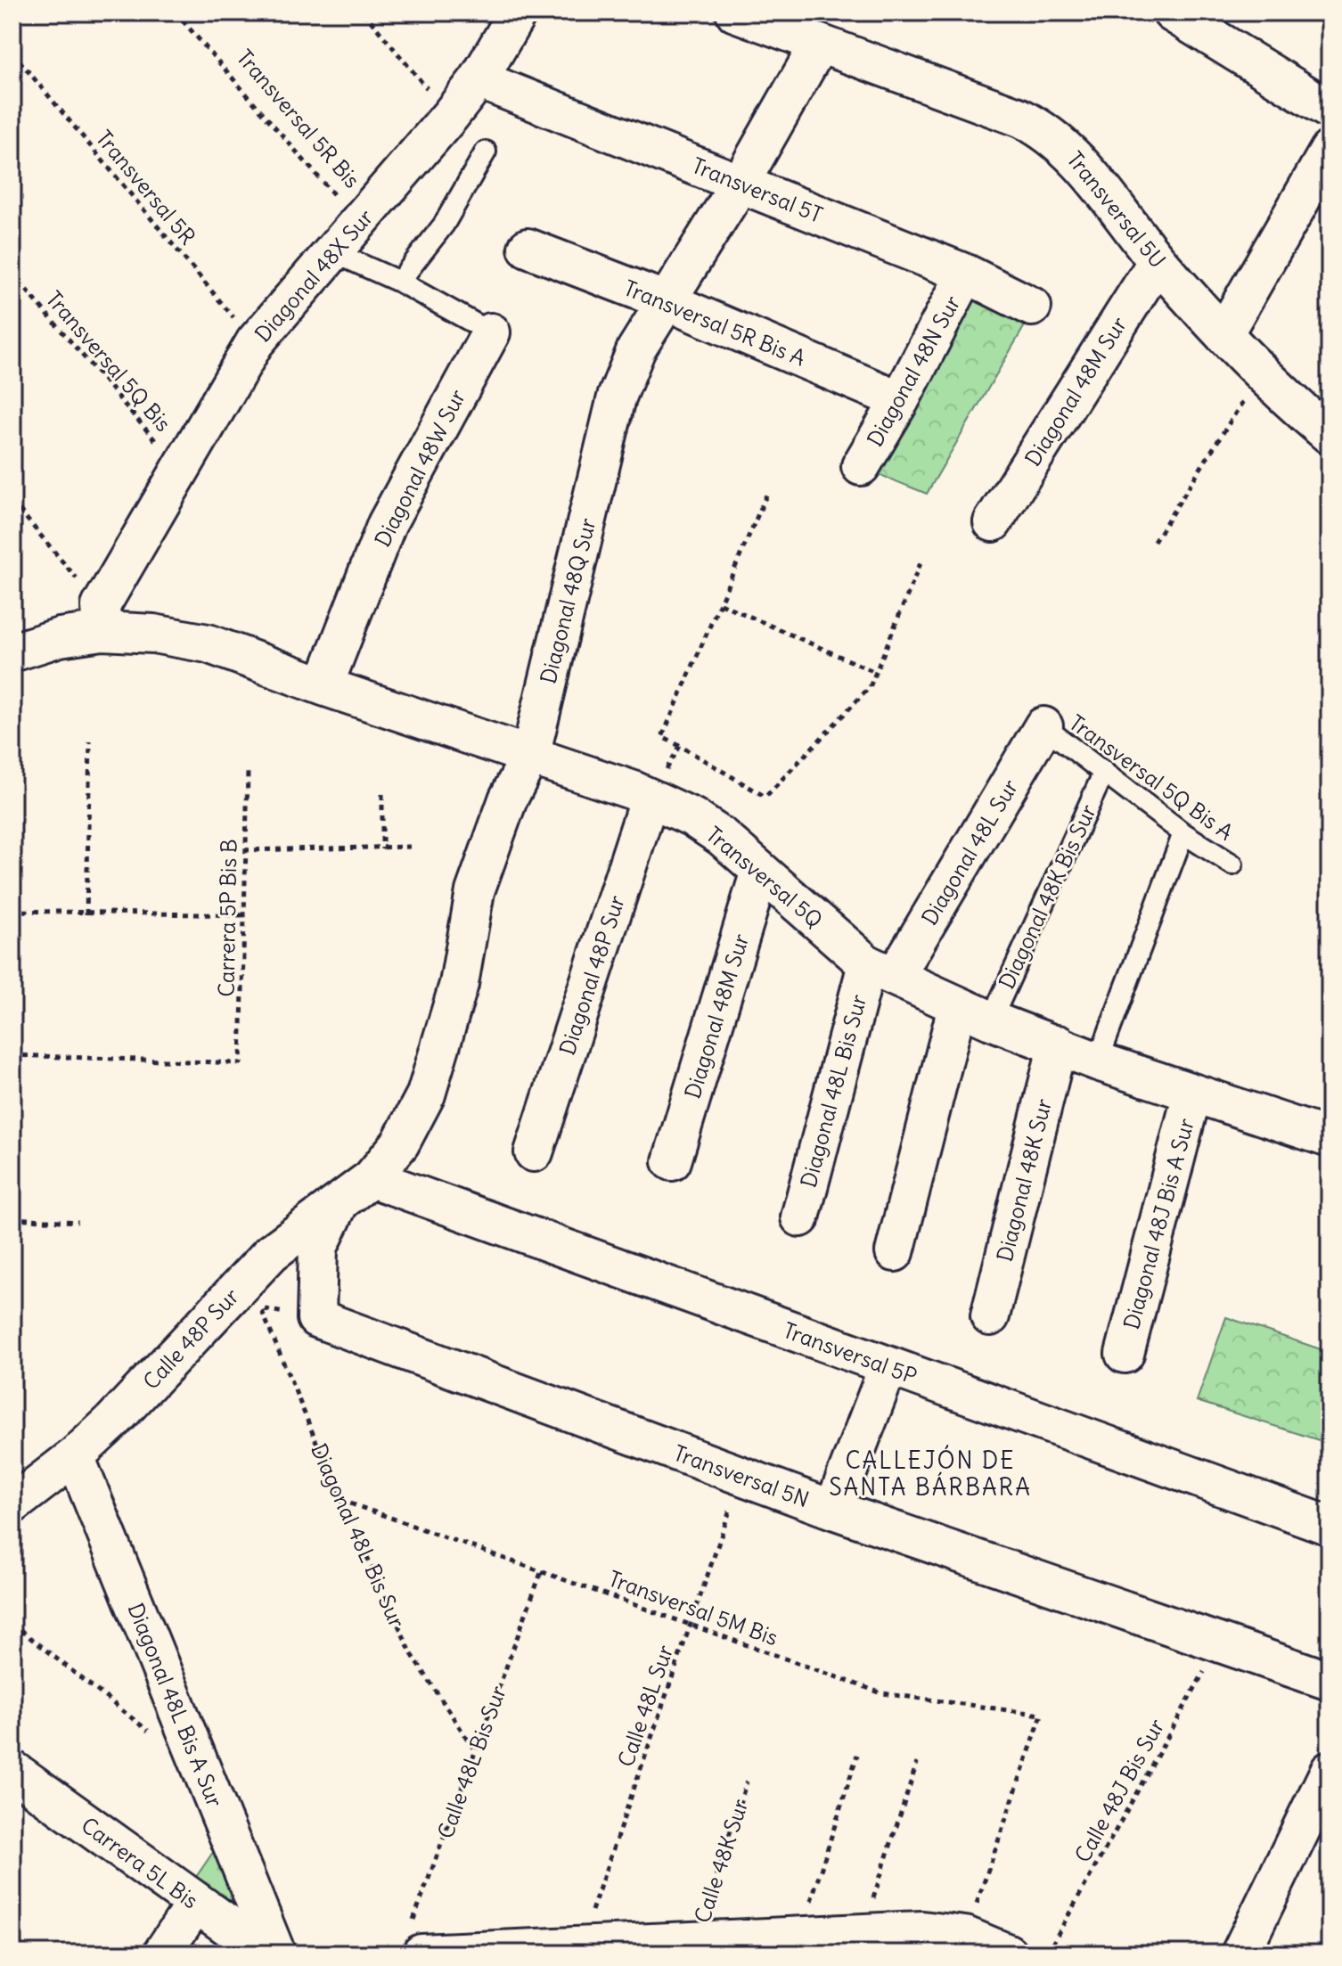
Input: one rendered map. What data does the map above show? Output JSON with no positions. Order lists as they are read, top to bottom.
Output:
{
  "streets": {
    "main road": ["Carrera 5L Bis"],
    "street": [
      "Transversal 5T",
      "Transversal 5U",
      "Diagonal 48X Sur",
      "Transversal 5R Bis A",
      "Diagonal 48N Sur",
      "Diagonal 48M Sur",
      "Diagonal 48W Sur",
      "Diagonal 48Q Sur",
      "Diagonal 48L Sur",
      "Transversal 5Q",
      "Diagonal 48K Bis Sur",
      "Diagonal 48P Sur",
      "Diagonal 48L Bis Sur",
      "Diagonal 48K Sur",
      "Diagonal 48J Bis A Sur",
      "Calle 48P Sur",
      "Transversal 5P",
      "Transversal 5N",
      "Diagonal 48L Bis A Sur"
    ],
    "lane": ["Transversal 5Q Bis A"],
    "path": [
      "Transversal 5R Bis",
      "Transversal 5R",
      "Transversal 5Q Bis",
      "Carrera 5P Bis B",
      "Transversal 5M Bis",
      "Calle 48L Sur",
      "Calle 48L Bis Sur",
      "Calle 48J Bis Sur",
      "Calle 48K Sur"
    ]
  },
  "crossings": [
    ["Transversal 5R Bis", "Diagonal 48X Sur"],
    ["Transversal 5R", "Diagonal 48X Sur"],
    ["Transversal 5T", "Diagonal 48X Sur"],
    ["Transversal 5T", "Diagonal 48N Sur"],
    ["Transversal 5T", "Diagonal 48Q Sur"],
    ["Transversal 5U", "Diagonal 48M Sur"],
    ["Transversal 5U", "Diagonal 48Q Sur"],
    ["Diagonal 48X Sur", "Transversal 5Q Bis"],
    ["Diagonal 48X Sur", "Transversal 5Q"],
    ["Transversal 5R Bis A", "Diagonal 48N Sur"],
    ["Transversal 5R Bis A", "Diagonal 48Q Sur"],
    ["Diagonal 48M Sur", "Transversal 5Q"],
    ["Diagonal 48W Sur", "Transversal 5Q"],
    ["Diagonal 48Q Sur", "Transversal 5Q"],
    ["Diagonal 48Q Sur", "Calle 48P Sur"],
    ["Diagonal 48Q Sur", "Transversal 5P"],
    ["Transversal 5Q Bis A", "Diagonal 48L Sur"],
    ["Transversal 5Q Bis A", "Diagonal 48K Bis Sur"],
    ["Diagonal 48L Sur", "Transversal 5Q"],
    ["Diagonal 48L Sur", "Diagonal 48L Bis Sur"],
    ["Transversal 5Q", "Diagonal 48K Bis Sur"],
    ["Transversal 5Q", "Diagonal 48P Sur"],
    ["Transversal 5Q", "Diagonal 48L Bis Sur"],
    ["Transversal 5Q", "Diagonal 48K Sur"],
    ["Transversal 5Q", "Diagonal 48J Bis A Sur"],
    ["Diagonal 48L Bis Sur", "Transversal 5N"],
    ["Diagonal 48L Bis Sur", "Transversal 5M Bis"],
    ["Diagonal 48L Bis Sur", "Calle 48L Bis Sur"],
    ["Calle 48P Sur", "Transversal 5P"],
    ["Calle 48P Sur", "Diagonal 48L Bis A Sur"],
    ["Transversal 5N", "Calle 48L Sur"],
    ["Transversal 5N", "Calle 48J Bis Sur"],
    ["Transversal 5M Bis", "Calle 48L Sur"],
    ["Transversal 5M Bis", "Calle 48L Bis Sur"]
  ],
  "districts": ["CALLEJÓN DE SANTA BÁRBARA"]
}
